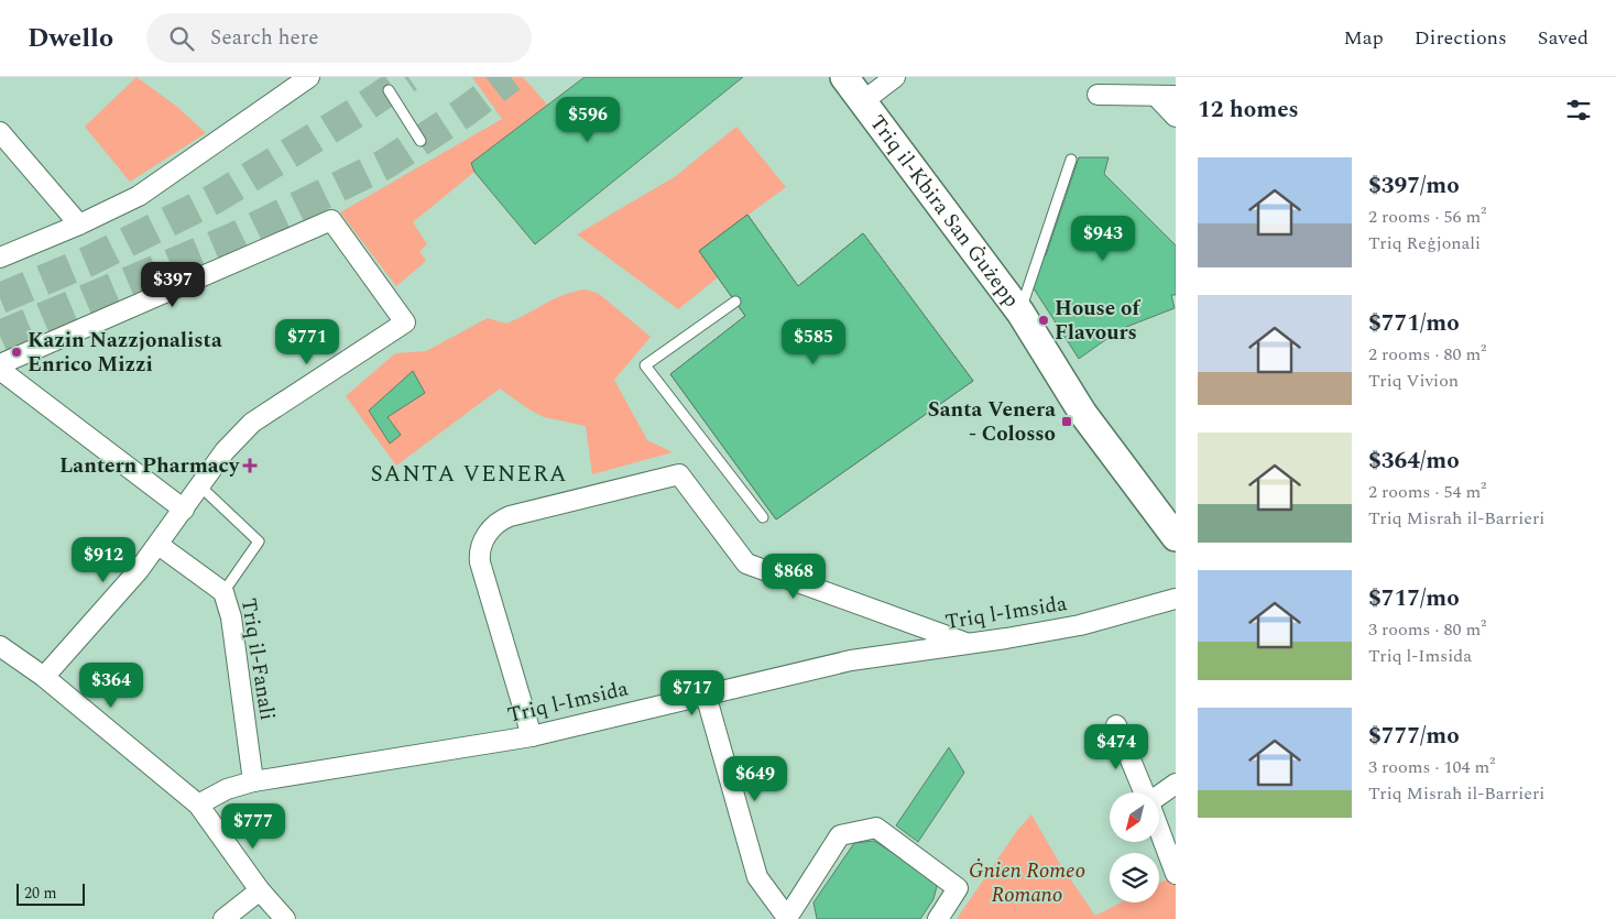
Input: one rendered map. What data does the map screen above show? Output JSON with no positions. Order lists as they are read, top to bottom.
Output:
{
  "streets": {
    "main road": ["Triq il-Kbira San Ġużepp"],
    "street": ["Triq l-Imsida", "Triq il-Fanali"]
  },
  "crossings": [
    ["Triq l-Imsida", "Triq il-Fanali"]
  ],
  "districts": ["SANTA VENERA"],
  "parks": ["Ġnien Romeo Romano"],
  "places": {
    "other": ["House of Flavours", "Kazin Nazzjonalista Enrico Mizzi"],
    "transit": ["Santa Venera - Colosso"],
    "health": ["Lantern Pharmacy"]
  },
  "scale_bar": "20 m",
  "north": "bottom left",
  "page": {
    "header": "Dwello",
    "search": "Search here",
    "nav": ["Map", "Directions", "Saved"],
    "heading": "12 homes",
    "price": [
      "$596",
      "$943",
      "$397",
      "$771",
      "$585",
      "$912",
      "$868",
      "$364",
      "$717",
      "$474",
      "$649",
      "$777"
    ],
    "list": [
      {
        "name": "$397/mo",
        "note": "2 rooms · 56 m² · Triq Reġjonali"
      },
      {
        "name": "$771/mo",
        "note": "2 rooms · 80 m² · Triq Vivion"
      },
      {
        "name": "$364/mo",
        "note": "2 rooms · 54 m² · Triq Misraħ il-Barrieri"
      },
      {
        "name": "$717/mo",
        "note": "3 rooms · 80 m² · Triq l-Imsida"
      },
      {
        "name": "$777/mo",
        "note": "3 rooms · 104 m² · Triq Misraħ il-Barrieri"
      }
    ],
    "scale": "20 m"
  }
}
